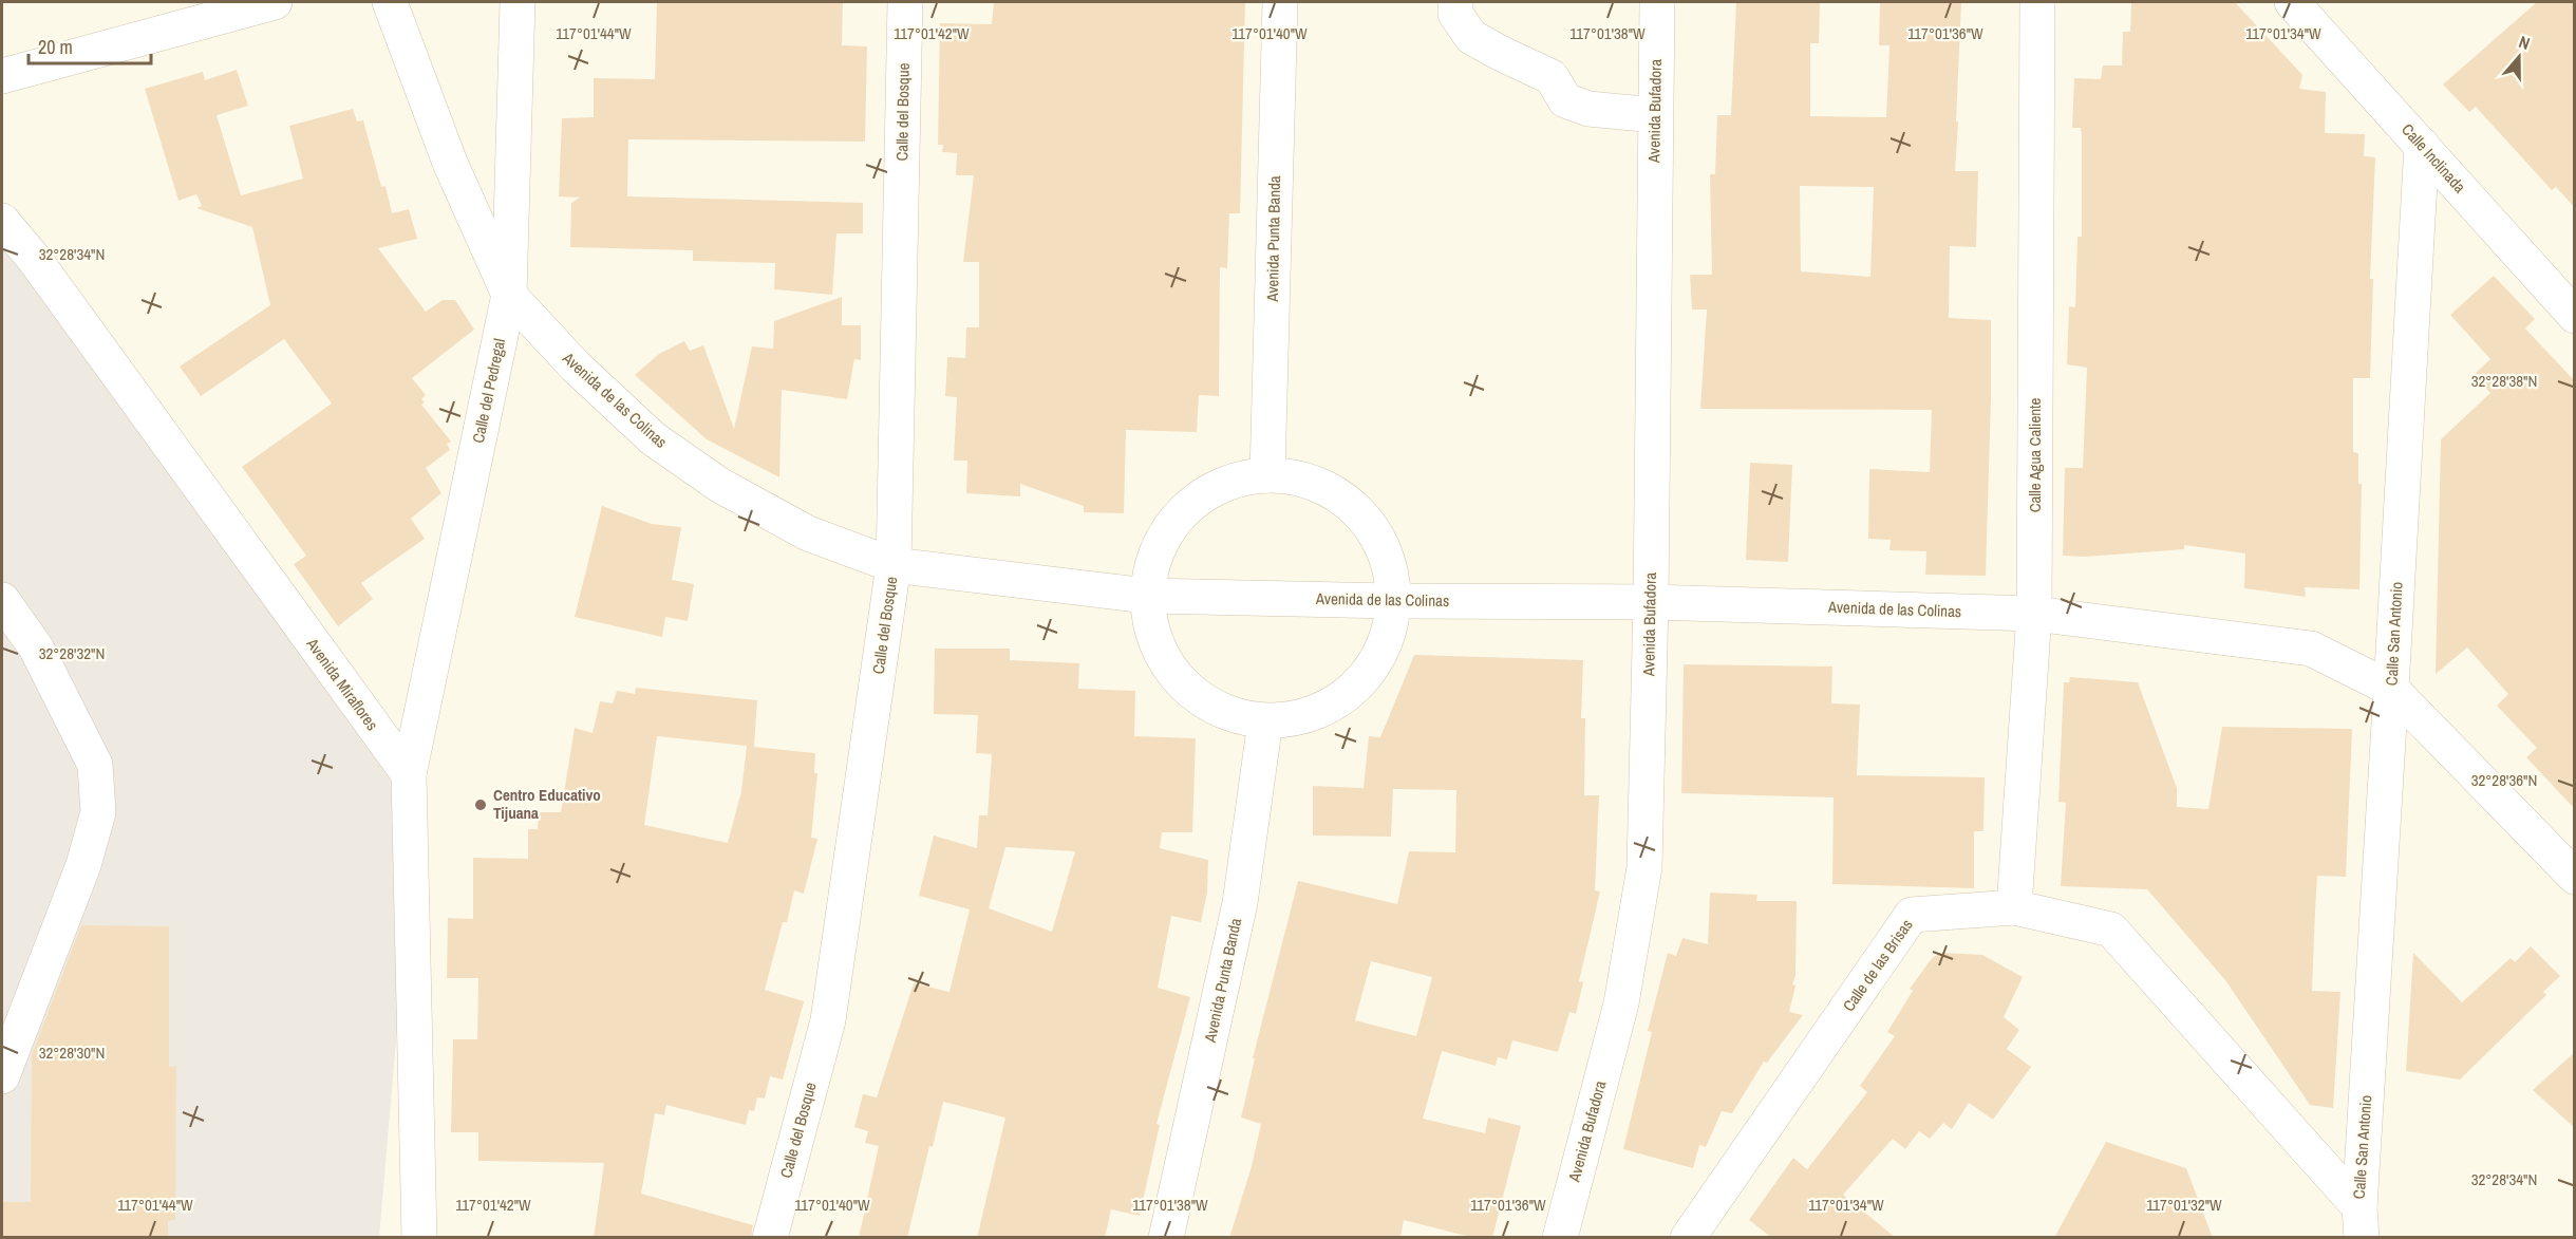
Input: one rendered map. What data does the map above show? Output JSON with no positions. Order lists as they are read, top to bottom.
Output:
{
  "streets": {
    "street": [
      "Avenida Bufadora",
      "Calle del Bosque",
      "Calle Inclinada",
      "Avenida Punta Banda",
      "Calle del Pedregal",
      "Avenida de las Colinas",
      "Calle Agua Caliente",
      "Calle San Antonio",
      "Avenida Miraflores",
      "Calle de las Brisas"
    ]
  },
  "crossings": [
    ["Avenida Bufadora", "Avenida de las Colinas"],
    ["Calle del Bosque", "Avenida de las Colinas"],
    ["Calle Inclinada", "Calle San Antonio"],
    ["Calle del Pedregal", "Avenida de las Colinas"],
    ["Calle del Pedregal", "Avenida Miraflores"],
    ["Avenida de las Colinas", "Calle Agua Caliente"],
    ["Avenida de las Colinas", "Calle San Antonio"],
    ["Calle Agua Caliente", "Calle de las Brisas"],
    ["Calle San Antonio", "Calle de las Brisas"]
  ],
  "places": ["Centro Educativo Tijuana"],
  "scale_bar": "20 m",
  "north": "top",
  "coordinates": [
    "117°01'44\"W",
    "117°01'42\"W",
    "117°01'40\"W",
    "117°01'36\"W",
    "117°01'34\"W",
    "117°01'38\"W",
    "32°28'34\"N",
    "32°28'38\"N",
    "32°28'32\"N",
    "32°28'36\"N",
    "32°28'30\"N",
    "117°01'32\"W"
  ]
}
